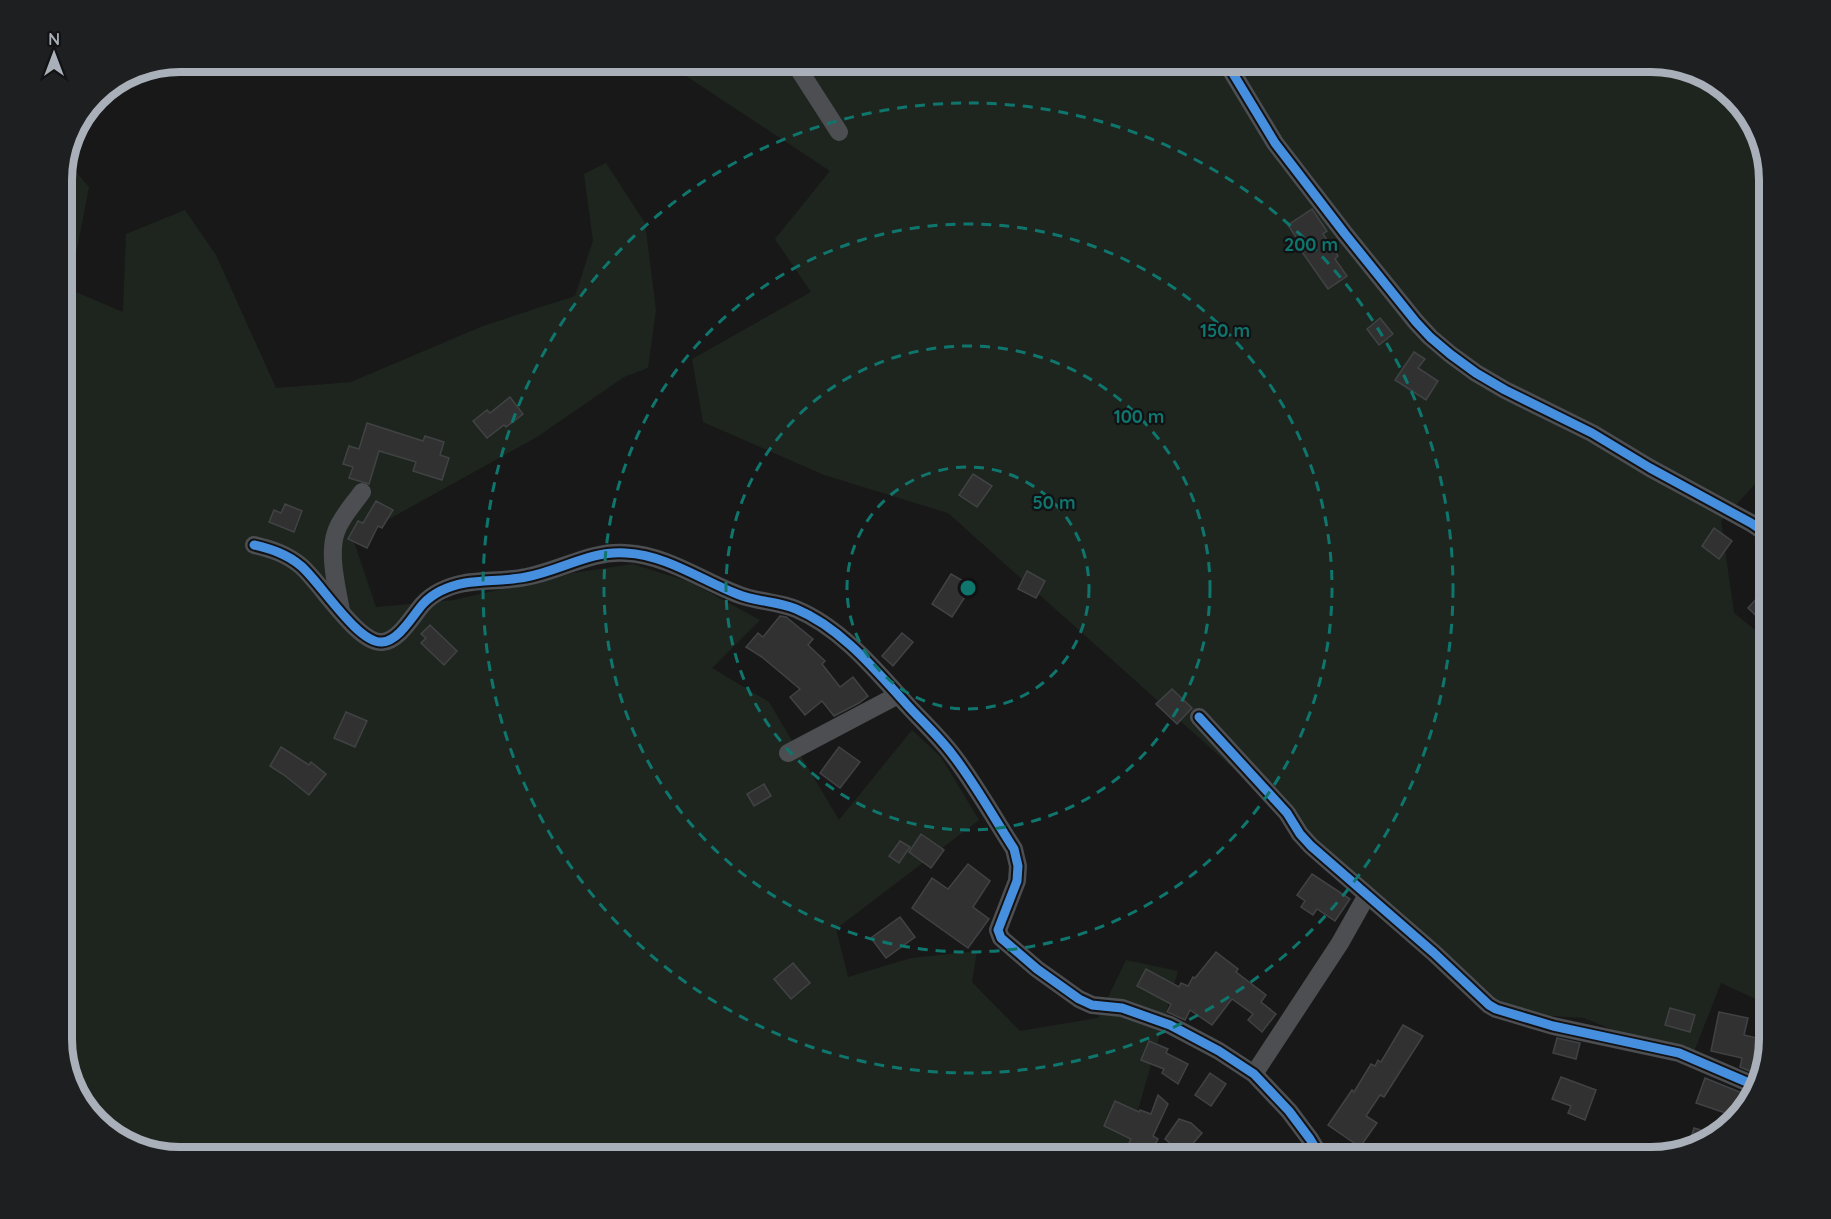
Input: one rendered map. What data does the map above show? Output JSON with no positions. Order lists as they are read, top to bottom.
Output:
{
  "north": "top",
  "rings": [
    "200 m",
    "150 m",
    "100 m",
    "50 m"
  ]
}
